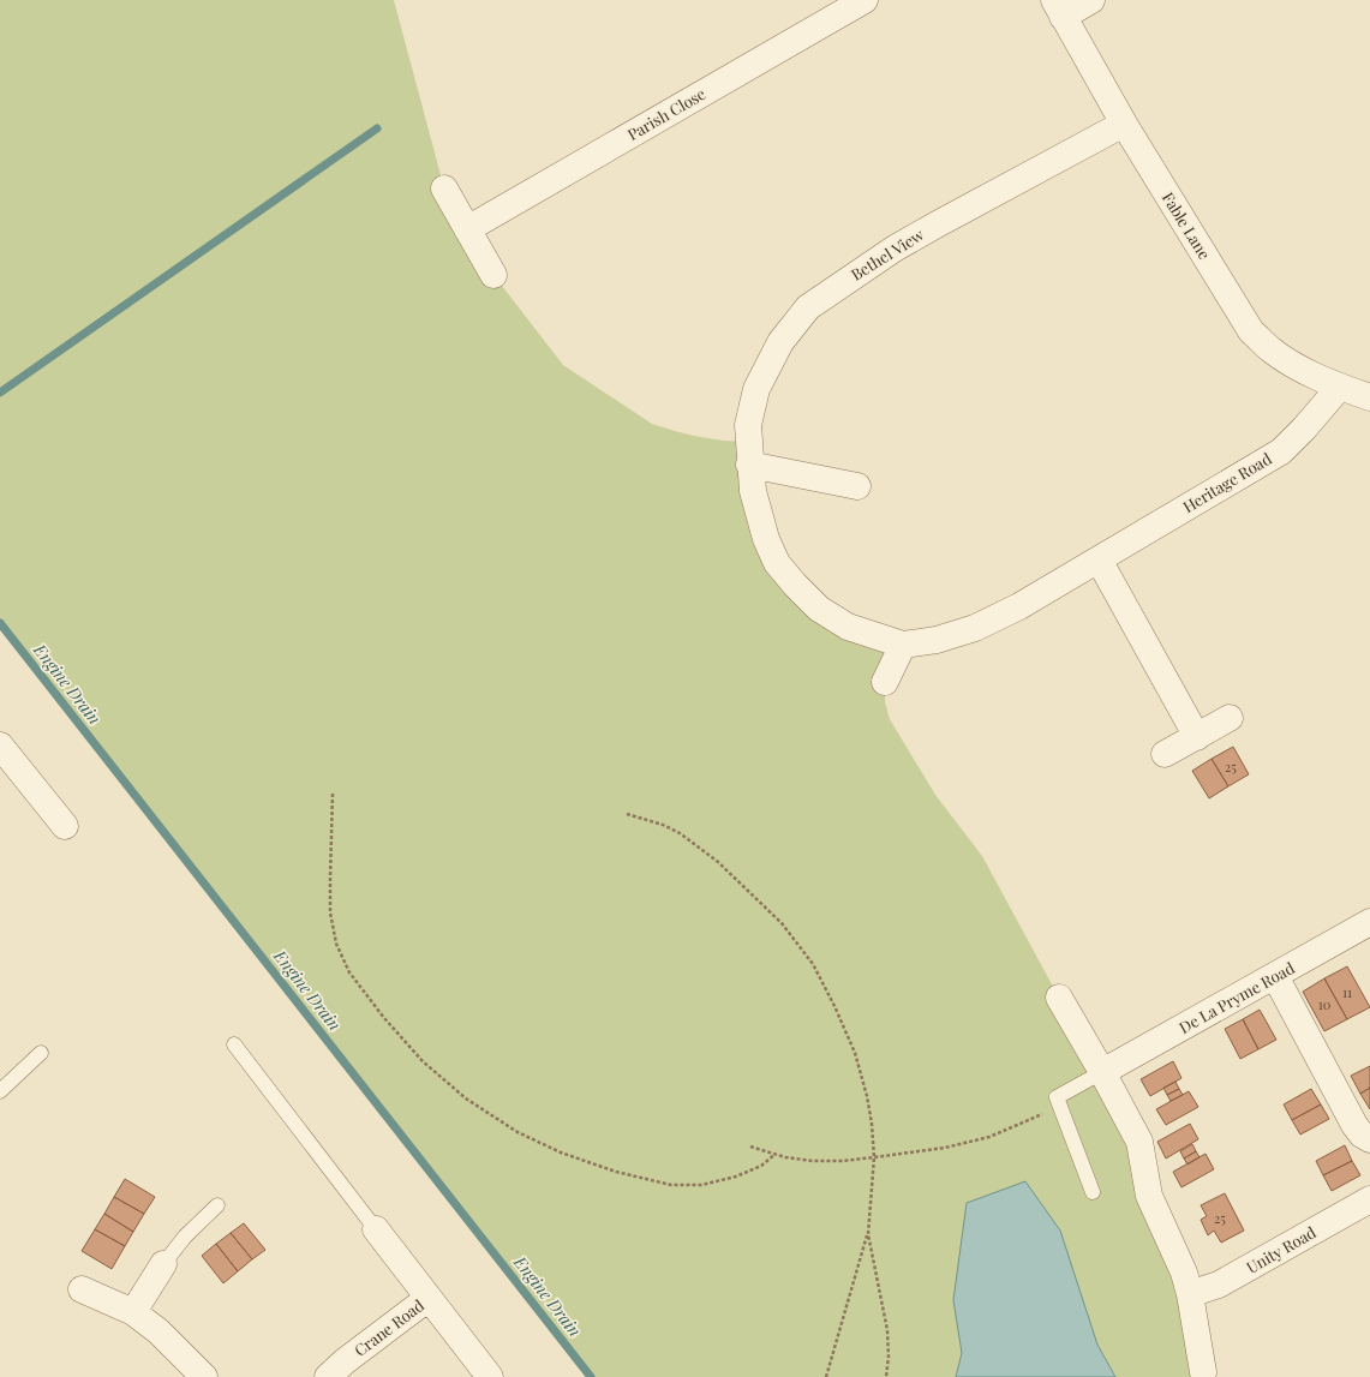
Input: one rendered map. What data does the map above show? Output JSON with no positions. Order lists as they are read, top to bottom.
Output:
{
  "streets": {
    "street": [
      "Parish Close",
      "Fable Lane",
      "Bethel View",
      "Heritage Road",
      "De La Pryme Road",
      "Unity Road",
      "Crane Road"
    ]
  },
  "crossings": [
    ["Fable Lane", "Bethel View"],
    ["Fable Lane", "Heritage Road"],
    ["Bethel View", "Heritage Road"]
  ],
  "water": ["Engine Drain"],
  "house_numbers": [
    "25",
    "11",
    "10",
    "25"
  ]
}
